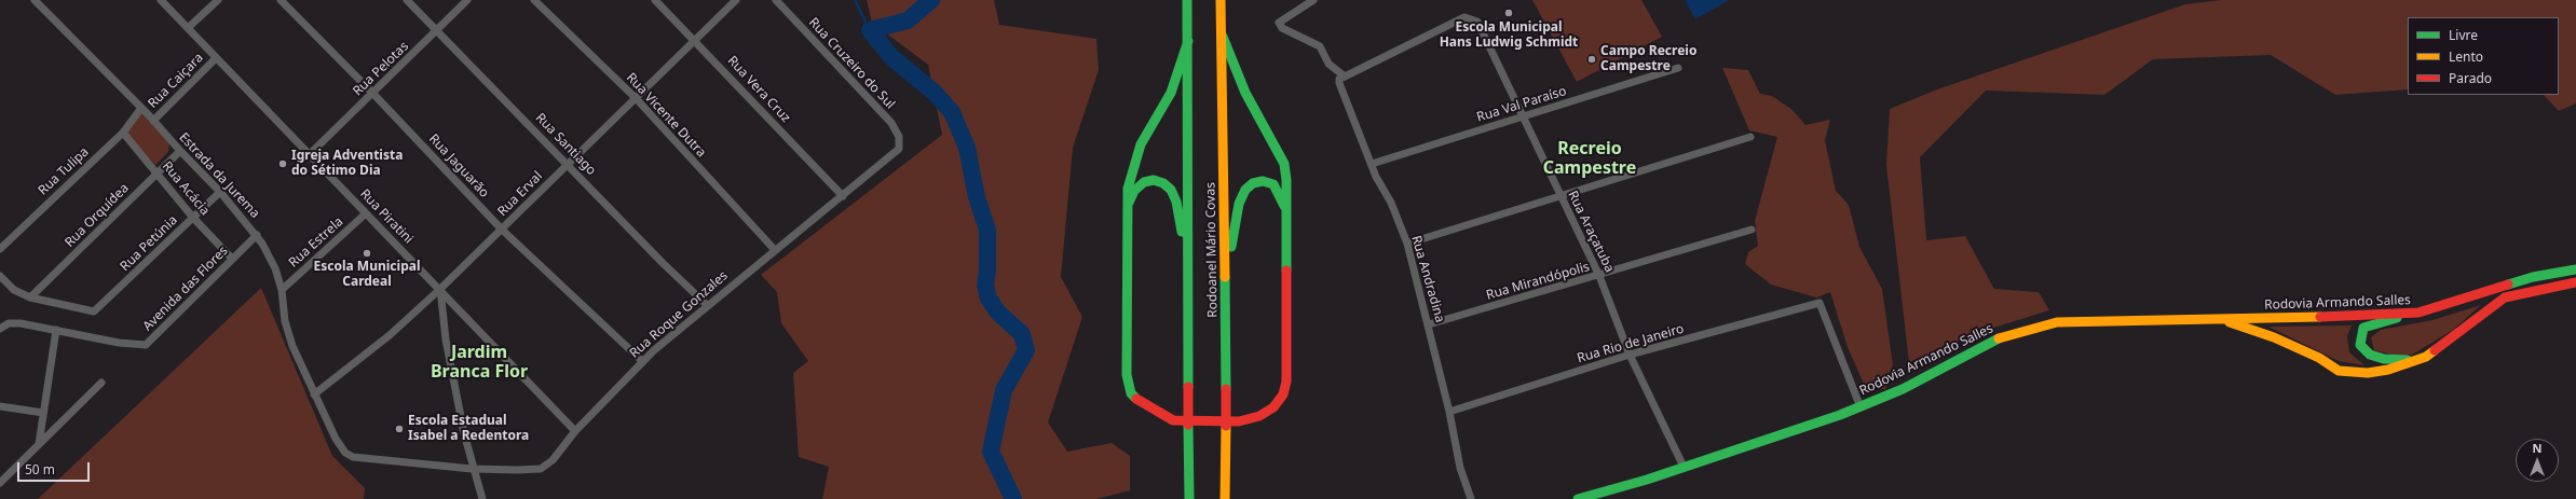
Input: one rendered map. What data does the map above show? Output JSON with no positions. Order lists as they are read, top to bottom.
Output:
{
  "streets": {
    "main road": ["Rodoanel Mário Covas", "Rodovia Armando Salles"],
    "street": [
      "Rua Cruzeiro do Sul",
      "Rua Pelotas",
      "Rua Caiçara",
      "Rua Vera Cruz",
      "Rua Val Paraíso",
      "Rua Vicente Dutra",
      "Rua Santiago",
      "Rua Jaguarão",
      "Rua Tulipa",
      "Estrada da Jurema",
      "Rua Acácia",
      "Rua Erval",
      "Rua Orquídea",
      "Rua Piratini",
      "Rua Araçatuba",
      "Rua Estrela",
      "Rua Petúnia",
      "Rua Andradina",
      "Rua Mirandópolis",
      "Avenida das Flores",
      "Rua Roque Gonzales",
      "Rua Rio de Janeiro"
    ]
  },
  "crossings": [
    ["Rua Cruzeiro do Sul", "Rua Roque Gonzales"],
    ["Rua Pelotas", "Rua Santiago"],
    ["Rua Pelotas", "Rua Jaguarão"],
    ["Rua Pelotas", "Rua Piratini"],
    ["Rua Caiçara", "Estrada da Jurema"],
    ["Rua Caiçara", "Rua Piratini"],
    ["Rua Vera Cruz", "Rua Erval"],
    ["Rua Vera Cruz", "Rua Roque Gonzales"],
    ["Rua Val Paraíso", "Rua Araçatuba"],
    ["Rua Val Paraíso", "Rua Andradina"],
    ["Rua Vicente Dutra", "Rua Erval"],
    ["Rua Vicente Dutra", "Rua Roque Gonzales"],
    ["Rua Santiago", "Rua Erval"],
    ["Rua Santiago", "Rua Roque Gonzales"],
    ["Rua Jaguarão", "Rua Erval"],
    ["Rua Jaguarão", "Rua Roque Gonzales"],
    ["Rua Tulipa", "Estrada da Jurema"],
    ["Rua Tulipa", "Rua Acácia"],
    ["Estrada da Jurema", "Rua Erval"],
    ["Estrada da Jurema", "Rua Orquídea"],
    ["Estrada da Jurema", "Rua Estrela"],
    ["Estrada da Jurema", "Rua Petúnia"],
    ["Estrada da Jurema", "Avenida das Flores"],
    ["Estrada da Jurema", "Rua Roque Gonzales"],
    ["Rua Acácia", "Rua Orquídea"],
    ["Rua Acácia", "Rua Petúnia"],
    ["Rua Acácia", "Avenida das Flores"],
    ["Rua Erval", "Rua Piratini"],
    ["Rua Orquídea", "Rua Petúnia"],
    ["Rua Piratini", "Rua Estrela"],
    ["Rua Piratini", "Rua Roque Gonzales"],
    ["Rua Araçatuba", "Rua Andradina"],
    ["Rua Araçatuba", "Rua Mirandópolis"],
    ["Rua Araçatuba", "Rodovia Armando Salles"],
    ["Rua Araçatuba", "Rua Rio de Janeiro"],
    ["Rua Andradina", "Rua Mirandópolis"],
    ["Rua Andradina", "Rua Rio de Janeiro"],
    ["Rodovia Armando Salles", "Rua Rio de Janeiro"]
  ],
  "districts": ["Recreio Campestre", "Jardim Branca Flor"],
  "places": [
    "Escola Municipal Hans Ludwig Schmidt",
    "Campo Recreio Campestre",
    "Igreja Adventista do Sétimo Dia",
    "Escola Municipal Cardeal",
    "Escola Estadual Isabel a Redentora"
  ],
  "legend": ["Livre", "Lento", "Parado"],
  "scale_bar": "50 m",
  "north": "top"
}
